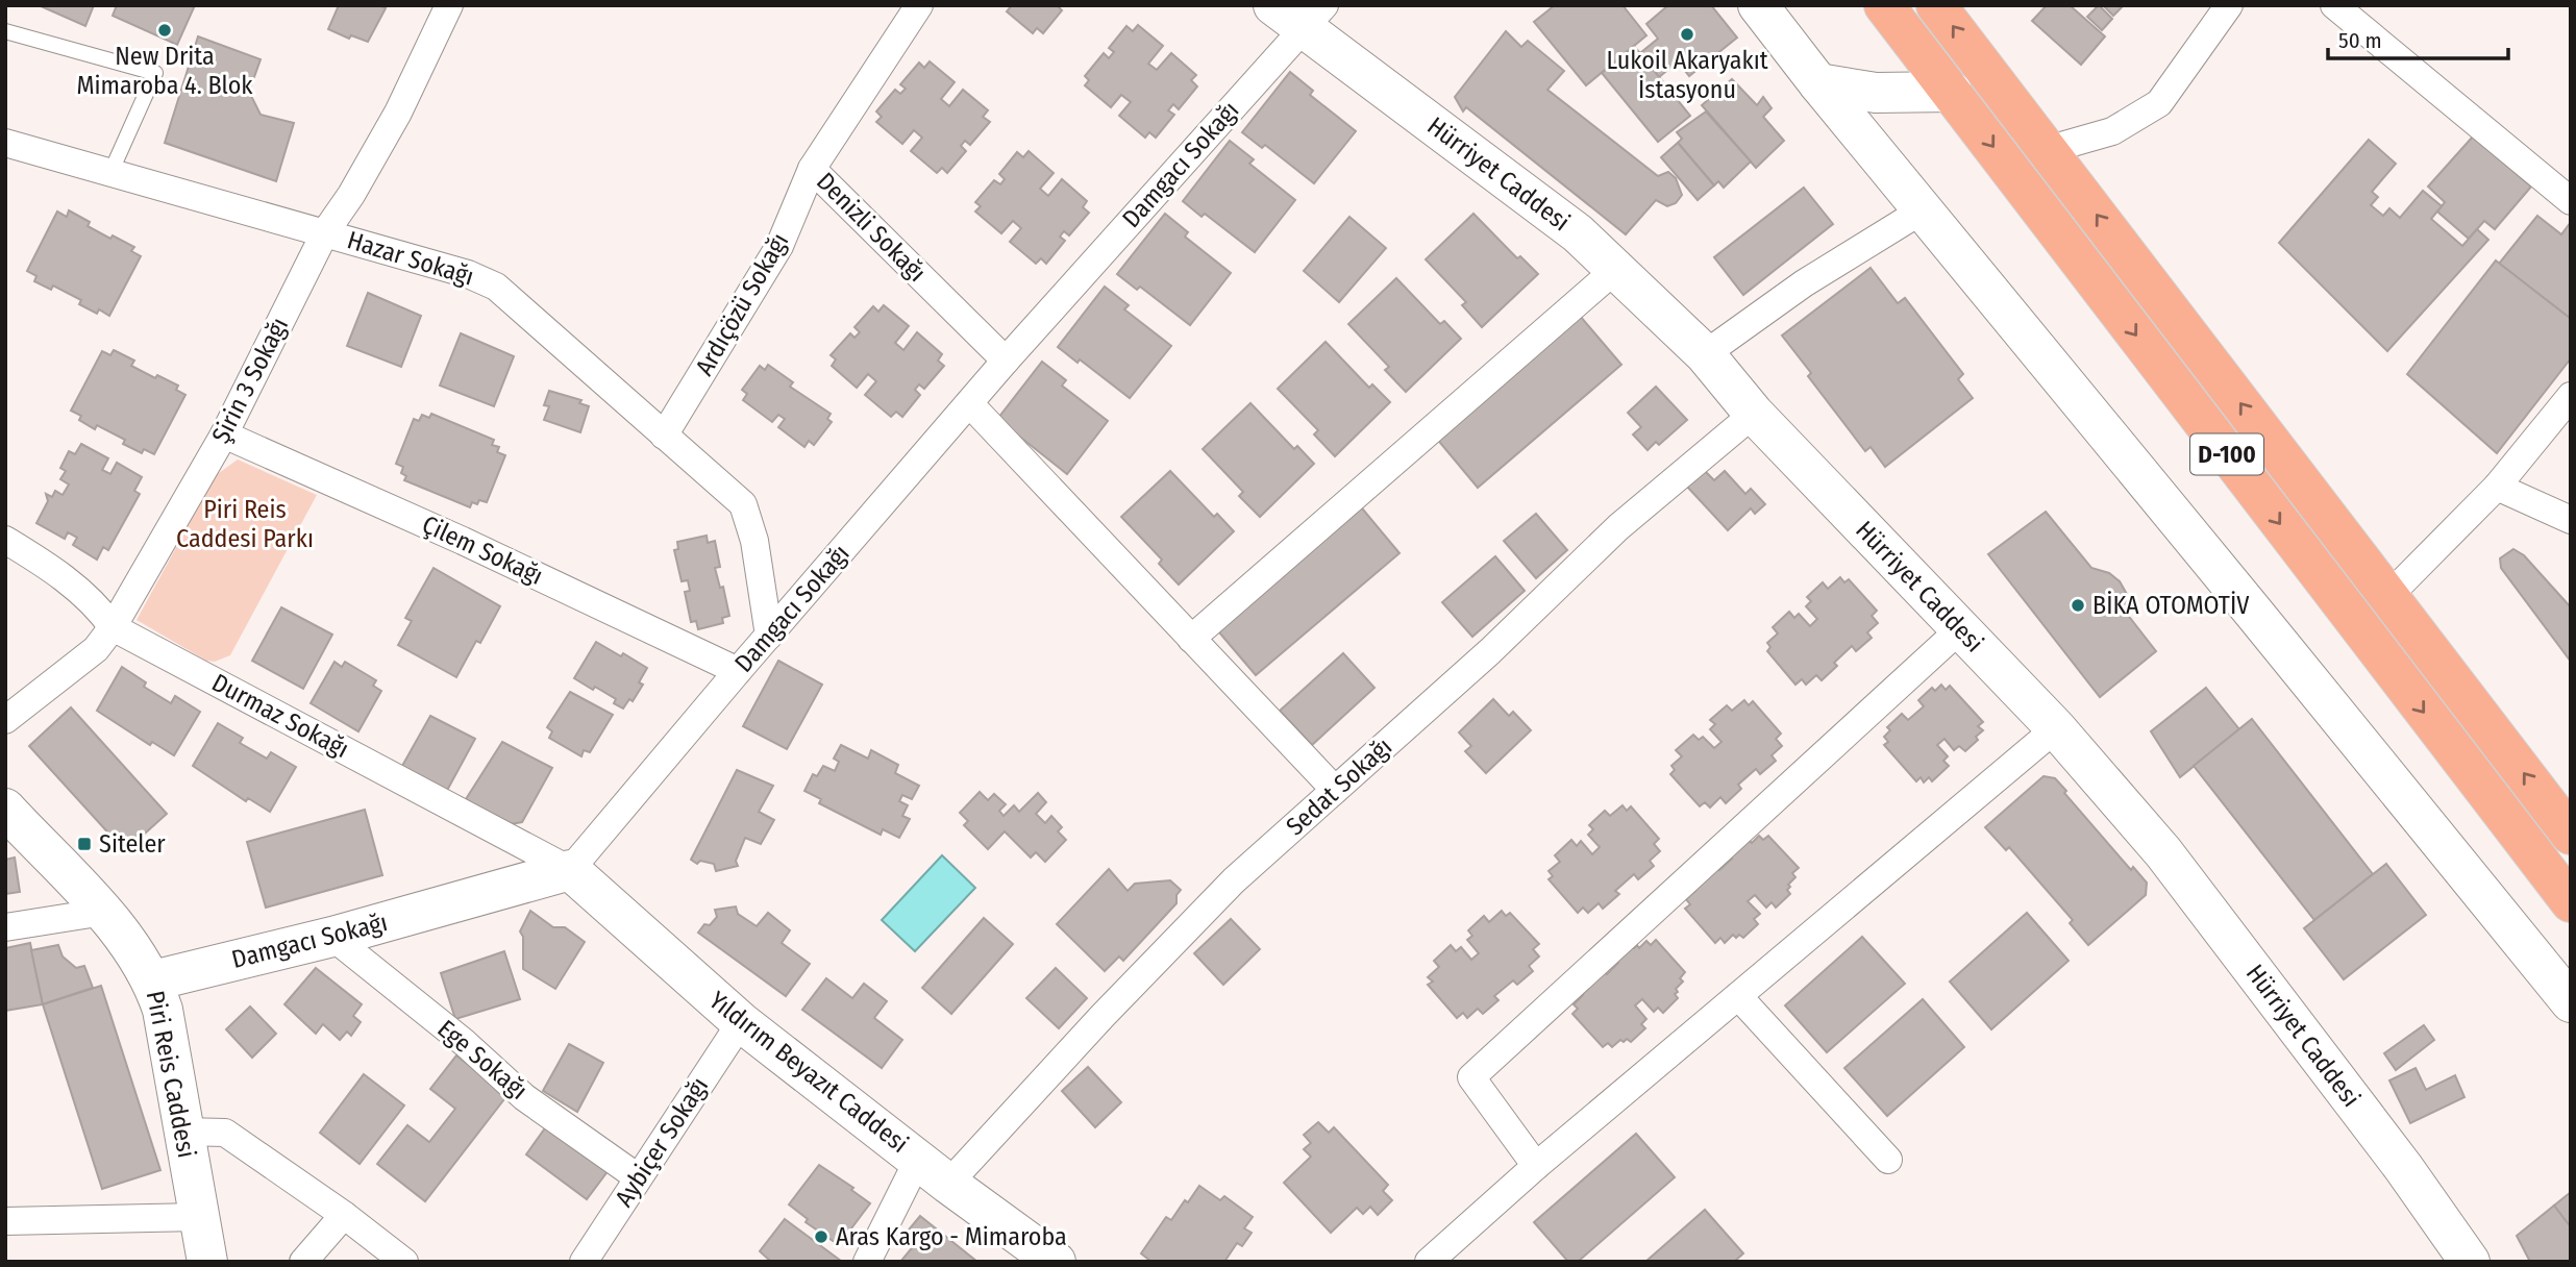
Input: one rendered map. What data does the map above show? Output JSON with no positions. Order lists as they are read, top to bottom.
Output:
{
  "streets": {
    "highway": ["D-100"],
    "main road": [
      "Damgacı Sokağı",
      "Hürriyet Caddesi",
      "Yıldırım Beyazıt Caddesi",
      "Piri Reis Caddesi"
    ],
    "street": [
      "Denizli Sokağı",
      "Hazar Sokağı",
      "Ardıçözü Sokağı",
      "Şirin 3 Sokağı",
      "Çilem Sokağı",
      "Durmaz Sokağı",
      "Sedat Sokağı",
      "Ege Sokağı",
      "Aybiçer Sokağı"
    ]
  },
  "crossings": [
    ["Damgacı Sokağı", "Hürriyet Caddesi"],
    ["Damgacı Sokağı", "Denizli Sokağı"],
    ["Damgacı Sokağı", "Hazar Sokağı"],
    ["Damgacı Sokağı", "Çilem Sokağı"],
    ["Damgacı Sokağı", "Durmaz Sokağı"],
    ["Damgacı Sokağı", "Ege Sokağı"],
    ["Damgacı Sokağı", "Yıldırım Beyazıt Caddesi"],
    ["Damgacı Sokağı", "Piri Reis Caddesi"],
    ["Hürriyet Caddesi", "Sedat Sokağı"],
    ["Denizli Sokağı", "Ardıçözü Sokağı"],
    ["Hazar Sokağı", "Ardıçözü Sokağı"],
    ["Hazar Sokağı", "Şirin 3 Sokağı"],
    ["Şirin 3 Sokağı", "Çilem Sokağı"],
    ["Şirin 3 Sokağı", "Durmaz Sokağı"],
    ["Durmaz Sokağı", "Yıldırım Beyazıt Caddesi"],
    ["Sedat Sokağı", "Yıldırım Beyazıt Caddesi"],
    ["Ege Sokağı", "Aybiçer Sokağı"],
    ["Yıldırım Beyazıt Caddesi", "Aybiçer Sokağı"]
  ],
  "parks": ["Piri Reis Caddesi Parkı"],
  "places": {
    "other": [
      "New Drita Mimaroba 4. Blok",
      "Lukoil Akaryakıt İstasyonu",
      "BİKA OTOMOTİV",
      "Aras Kargo - Mimaroba"
    ],
    "transit": ["Siteler"]
  },
  "scale_bar": "50 m"
}
